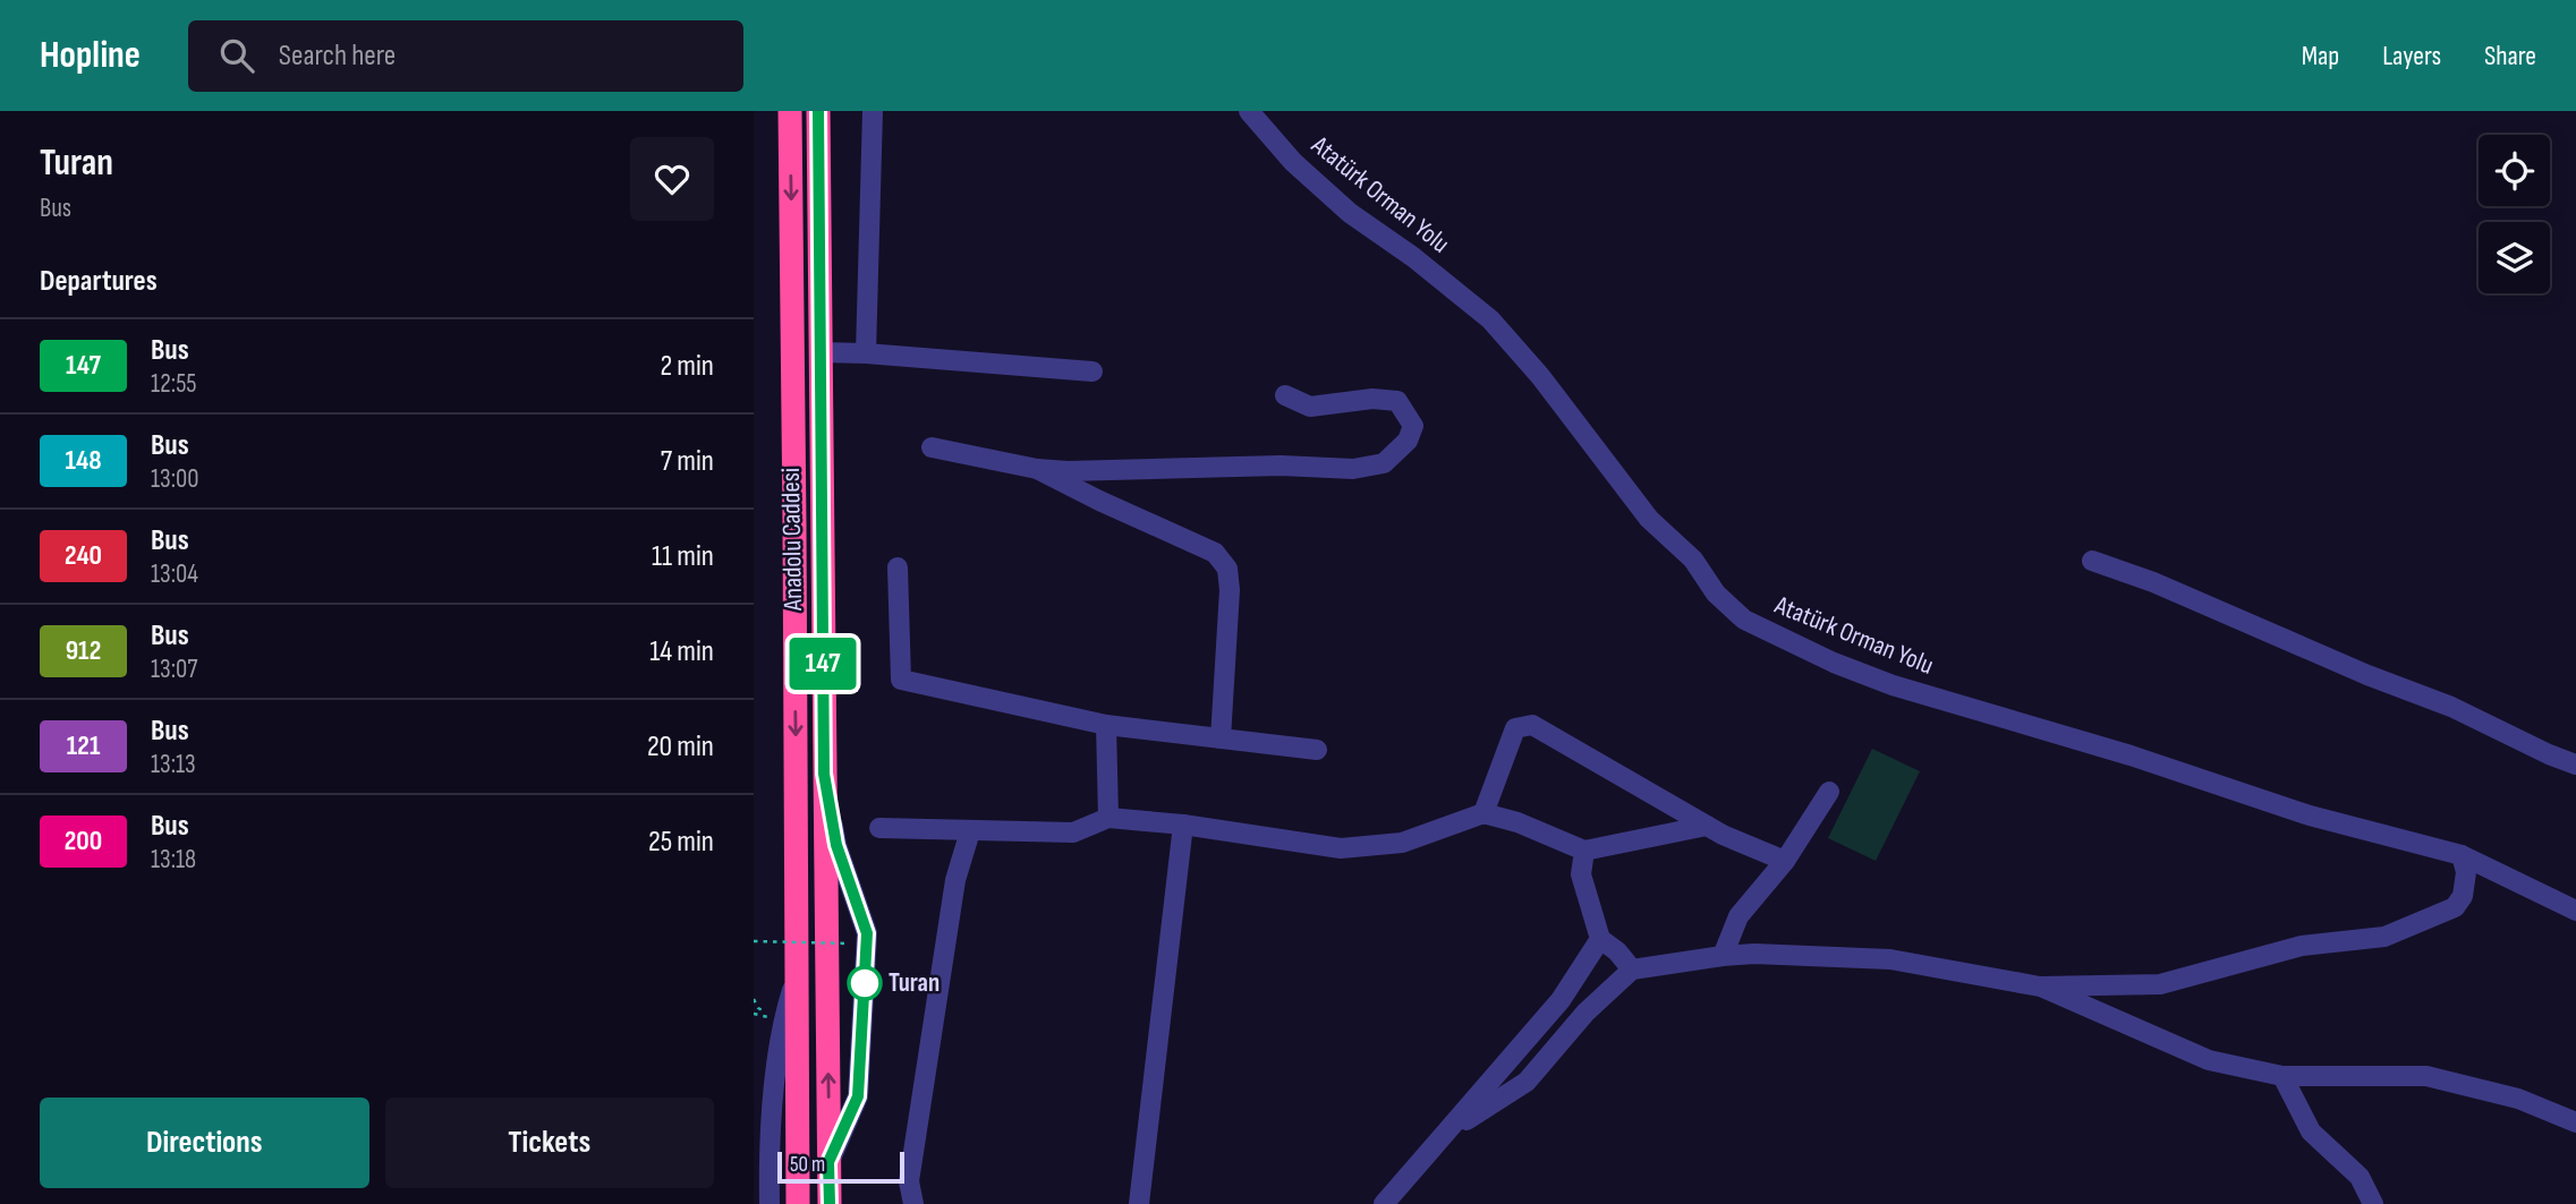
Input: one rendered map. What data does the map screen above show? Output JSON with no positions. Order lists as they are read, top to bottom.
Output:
{
  "streets": {
    "highway": ["Anadolu Caddesi"],
    "street": ["Atatürk Orman Yolu"]
  },
  "places": ["Turan"],
  "lines": ["bus line 147"],
  "scale_bar": "50 m",
  "page": {
    "header": "Hopline",
    "search": "Search here",
    "nav": ["Map", "Layers", "Share"],
    "heading": [
      ["Turan", "Bus"],
      "Departures"
    ],
    "on_map": "147",
    "list": [
      {
        "mark": "147",
        "name": "Bus",
        "note": "12:55",
        "value": "2 min"
      },
      {
        "mark": "148",
        "name": "Bus",
        "note": "13:00",
        "value": "7 min"
      },
      {
        "mark": "240",
        "name": "Bus",
        "note": "13:04",
        "value": "11 min"
      },
      {
        "mark": "912",
        "name": "Bus",
        "note": "13:07",
        "value": "14 min"
      },
      {
        "mark": "121",
        "name": "Bus",
        "note": "13:13",
        "value": "20 min"
      },
      {
        "mark": "200",
        "name": "Bus",
        "note": "13:18",
        "value": "25 min"
      }
    ],
    "buttons": ["Directions", "Tickets"],
    "scale": "50 m"
  }
}
